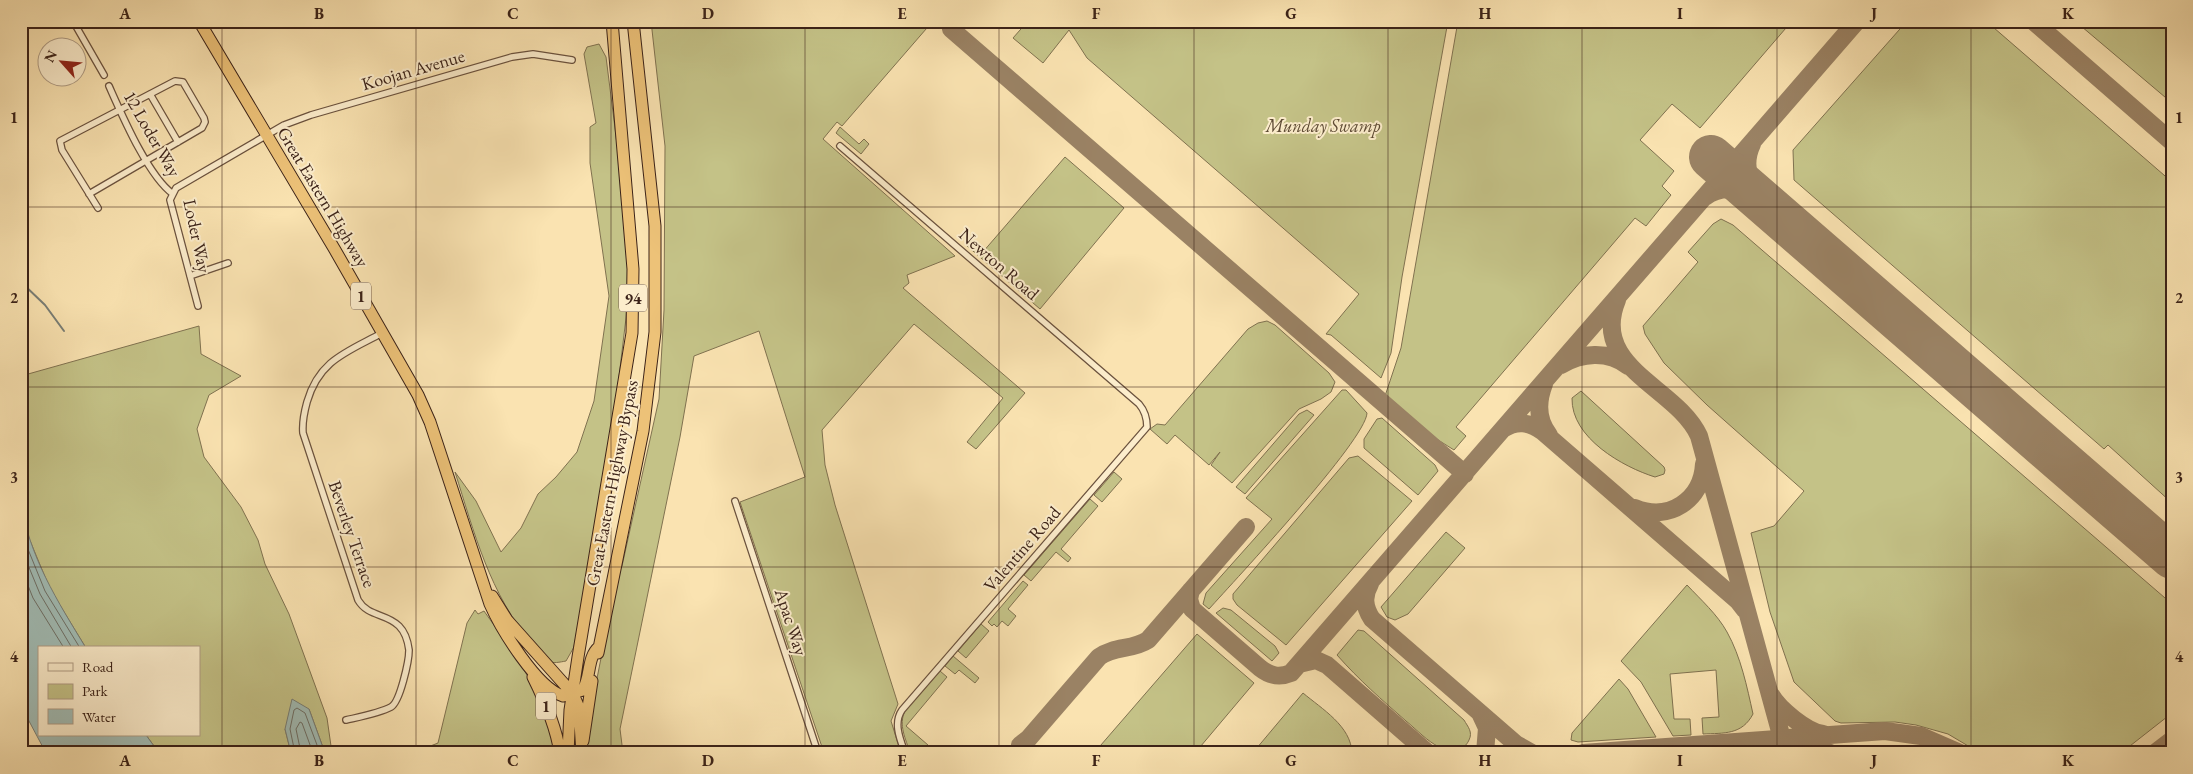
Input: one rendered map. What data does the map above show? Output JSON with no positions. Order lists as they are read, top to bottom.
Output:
{
  "streets": {
    "highway": [
      "Great Eastern Highway",
      "1",
      "94",
      "Great Eastern Highway Bypass"
    ],
    "street": [
      "Koojan Avenue",
      "12 Loder Way",
      "Loder Way",
      "Newton Road",
      "Beverley Terrace",
      "Valentine Road",
      "Apac Way"
    ]
  },
  "crossings": [
    ["Koojan Avenue", "Great Eastern Highway"],
    ["Koojan Avenue", "Loder Way"],
    ["12 Loder Way", "Loder Way"],
    ["Great Eastern Highway", "Loder Way"],
    ["Great Eastern Highway", "1"],
    ["Great Eastern Highway", "94"],
    ["Great Eastern Highway", "Great Eastern Highway Bypass"],
    ["Great Eastern Highway", "Beverley Terrace"],
    ["Newton Road", "Valentine Road"],
    ["94", "Great Eastern Highway Bypass"]
  ],
  "parks": ["Munday Swamp"],
  "legend": ["Road", "Park", "Water"],
  "north": "top left",
  "grid": {
    "columns": [
      "A",
      "B",
      "C",
      "D",
      "E",
      "F",
      "G",
      "H",
      "I",
      "J",
      "K"
    ],
    "rows": [
      "1",
      "2",
      "3",
      "4"
    ]
  }
}
